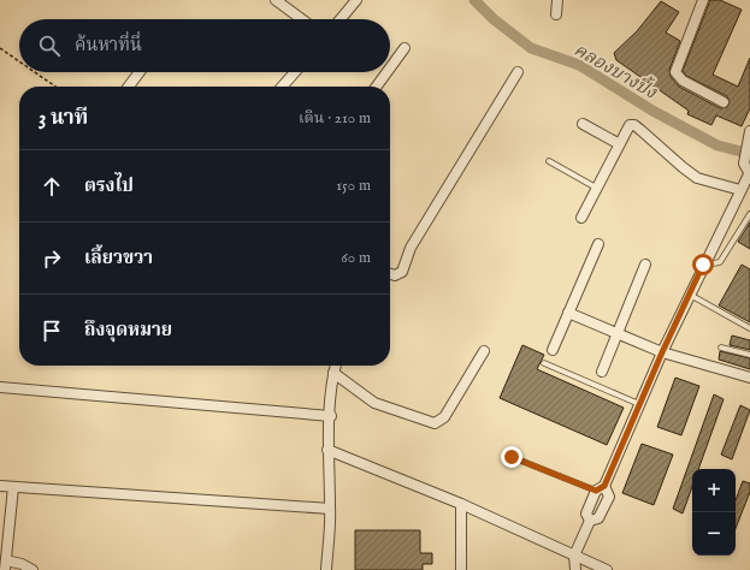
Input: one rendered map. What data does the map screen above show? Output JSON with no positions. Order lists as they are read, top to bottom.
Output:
{
  "water": ["คลองบางปิ้ง"],
  "page": {
    "search": "ค้นหาที่นี่",
    "heading": ["3 นาที", "เดิน · 210 m"],
    "list": [
      ["ตรงไป", "150 m"],
      ["เลี้ยวขวา", "60 m"],
      "ถึงจุดหมาย"
    ],
    "map_buttons": ["+", "−"]
  }
}
